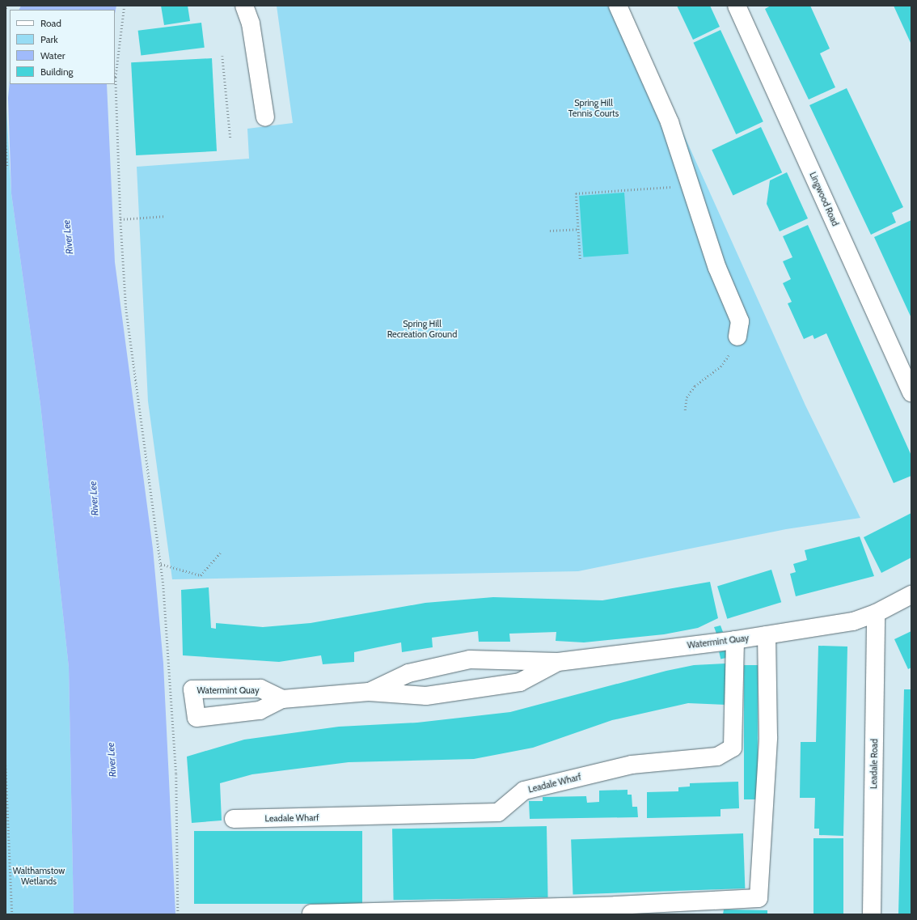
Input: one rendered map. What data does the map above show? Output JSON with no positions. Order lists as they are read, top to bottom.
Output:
{
  "streets": {
    "street": [
      "Lingwood Road",
      "Watermint Quay",
      "Leadale Road",
      "Leadale Wharf"
    ]
  },
  "crossings": [
    ["Watermint Quay", "Leadale Road"],
    ["Watermint Quay", "Leadale Wharf"]
  ],
  "water": ["River Lee"],
  "parks": ["Spring Hill Tennis Courts", "Spring Hill Recreation Ground", "Walthamstow Wetlands"],
  "legend": [
    "Road",
    "Park",
    "Water",
    "Building"
  ]
}
